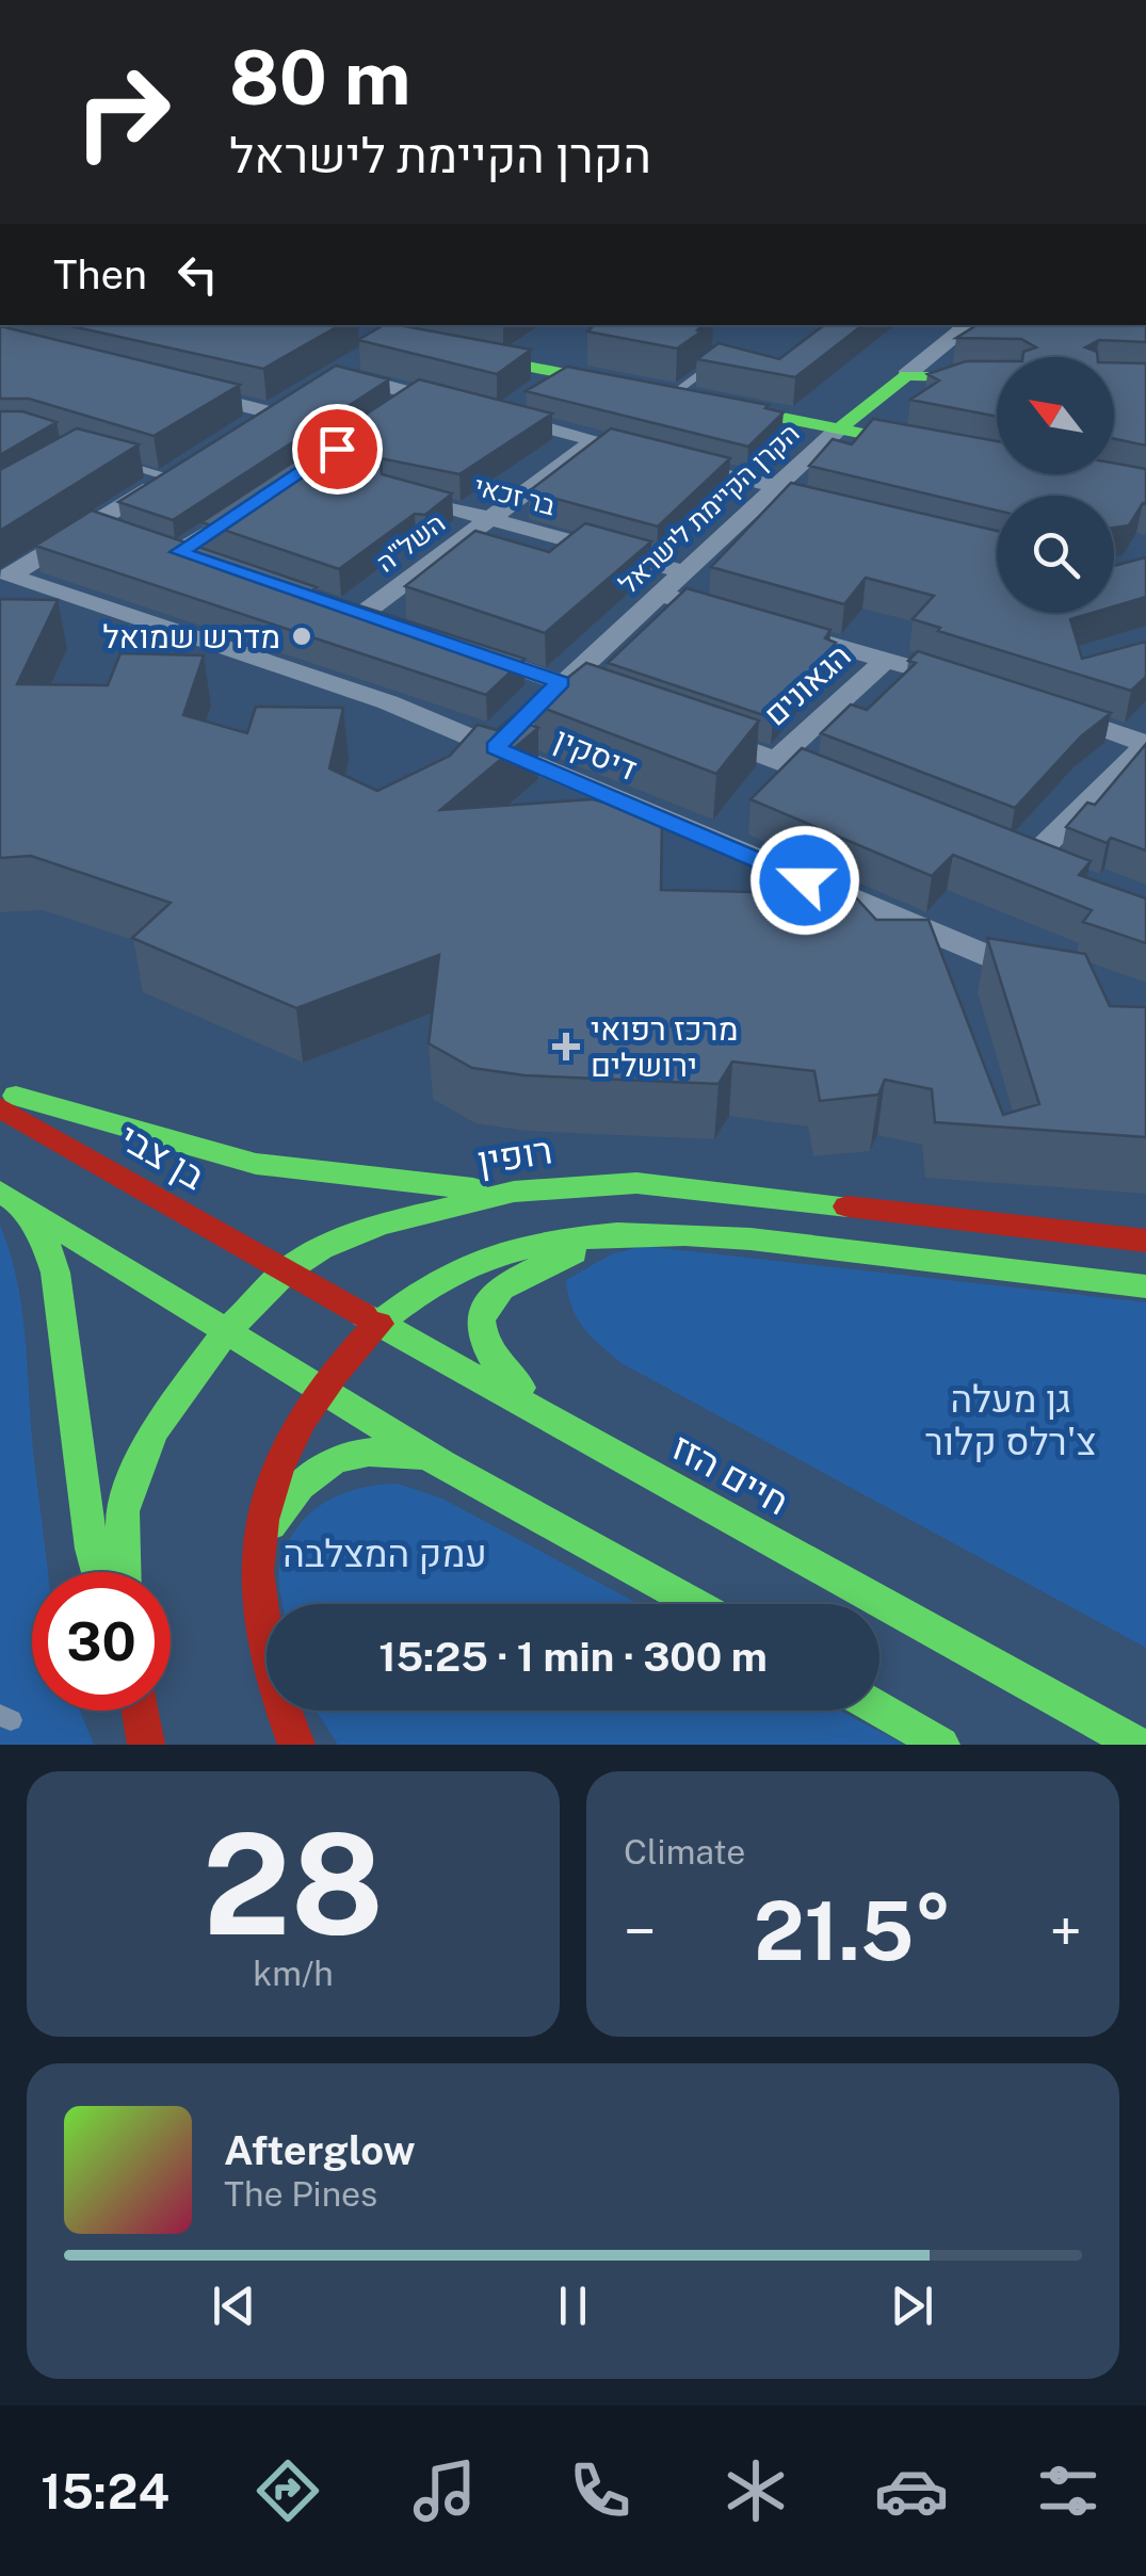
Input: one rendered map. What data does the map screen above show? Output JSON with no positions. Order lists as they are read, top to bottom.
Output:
{
  "streets": {
    "street": [
      "בר זכאי",
      "הקרן הקיימת לישראל",
      "השל\"ה",
      "הגאונים",
      "דיסקין",
      "רופין",
      "בן צבי",
      "חיים הזז"
    ]
  },
  "crossings": [
    ["בר זכאי", "הקרן הקיימת לישראל"],
    ["בר זכאי", "השל\"ה"],
    ["הקרן הקיימת לישראל", "דיסקין"],
    ["רופין", "בן צבי"],
    ["רופין", "חיים הזז"],
    ["בן צבי", "חיים הזז"]
  ],
  "parks": ["גן מעלה צ'רלס קלור", "עמק המצלבה"],
  "places": {
    "other": ["מדרש שמואל"],
    "health": ["מרכז רפואי ירושלים"]
  },
  "north": "top left",
  "page": {
    "turn": ["80 m", "הקרן הקיימת לישראל"],
    "then": "Then",
    "limit": "30",
    "trip": "15:25 · 1 min · 300 m",
    "tile": [
      ["28", "km/h"],
      "Climate"
    ],
    "heat": ["−", "21.5°", "+"],
    "song": ["Afterglow", "The Pines"],
    "tabs": "15:24"
  }
}
